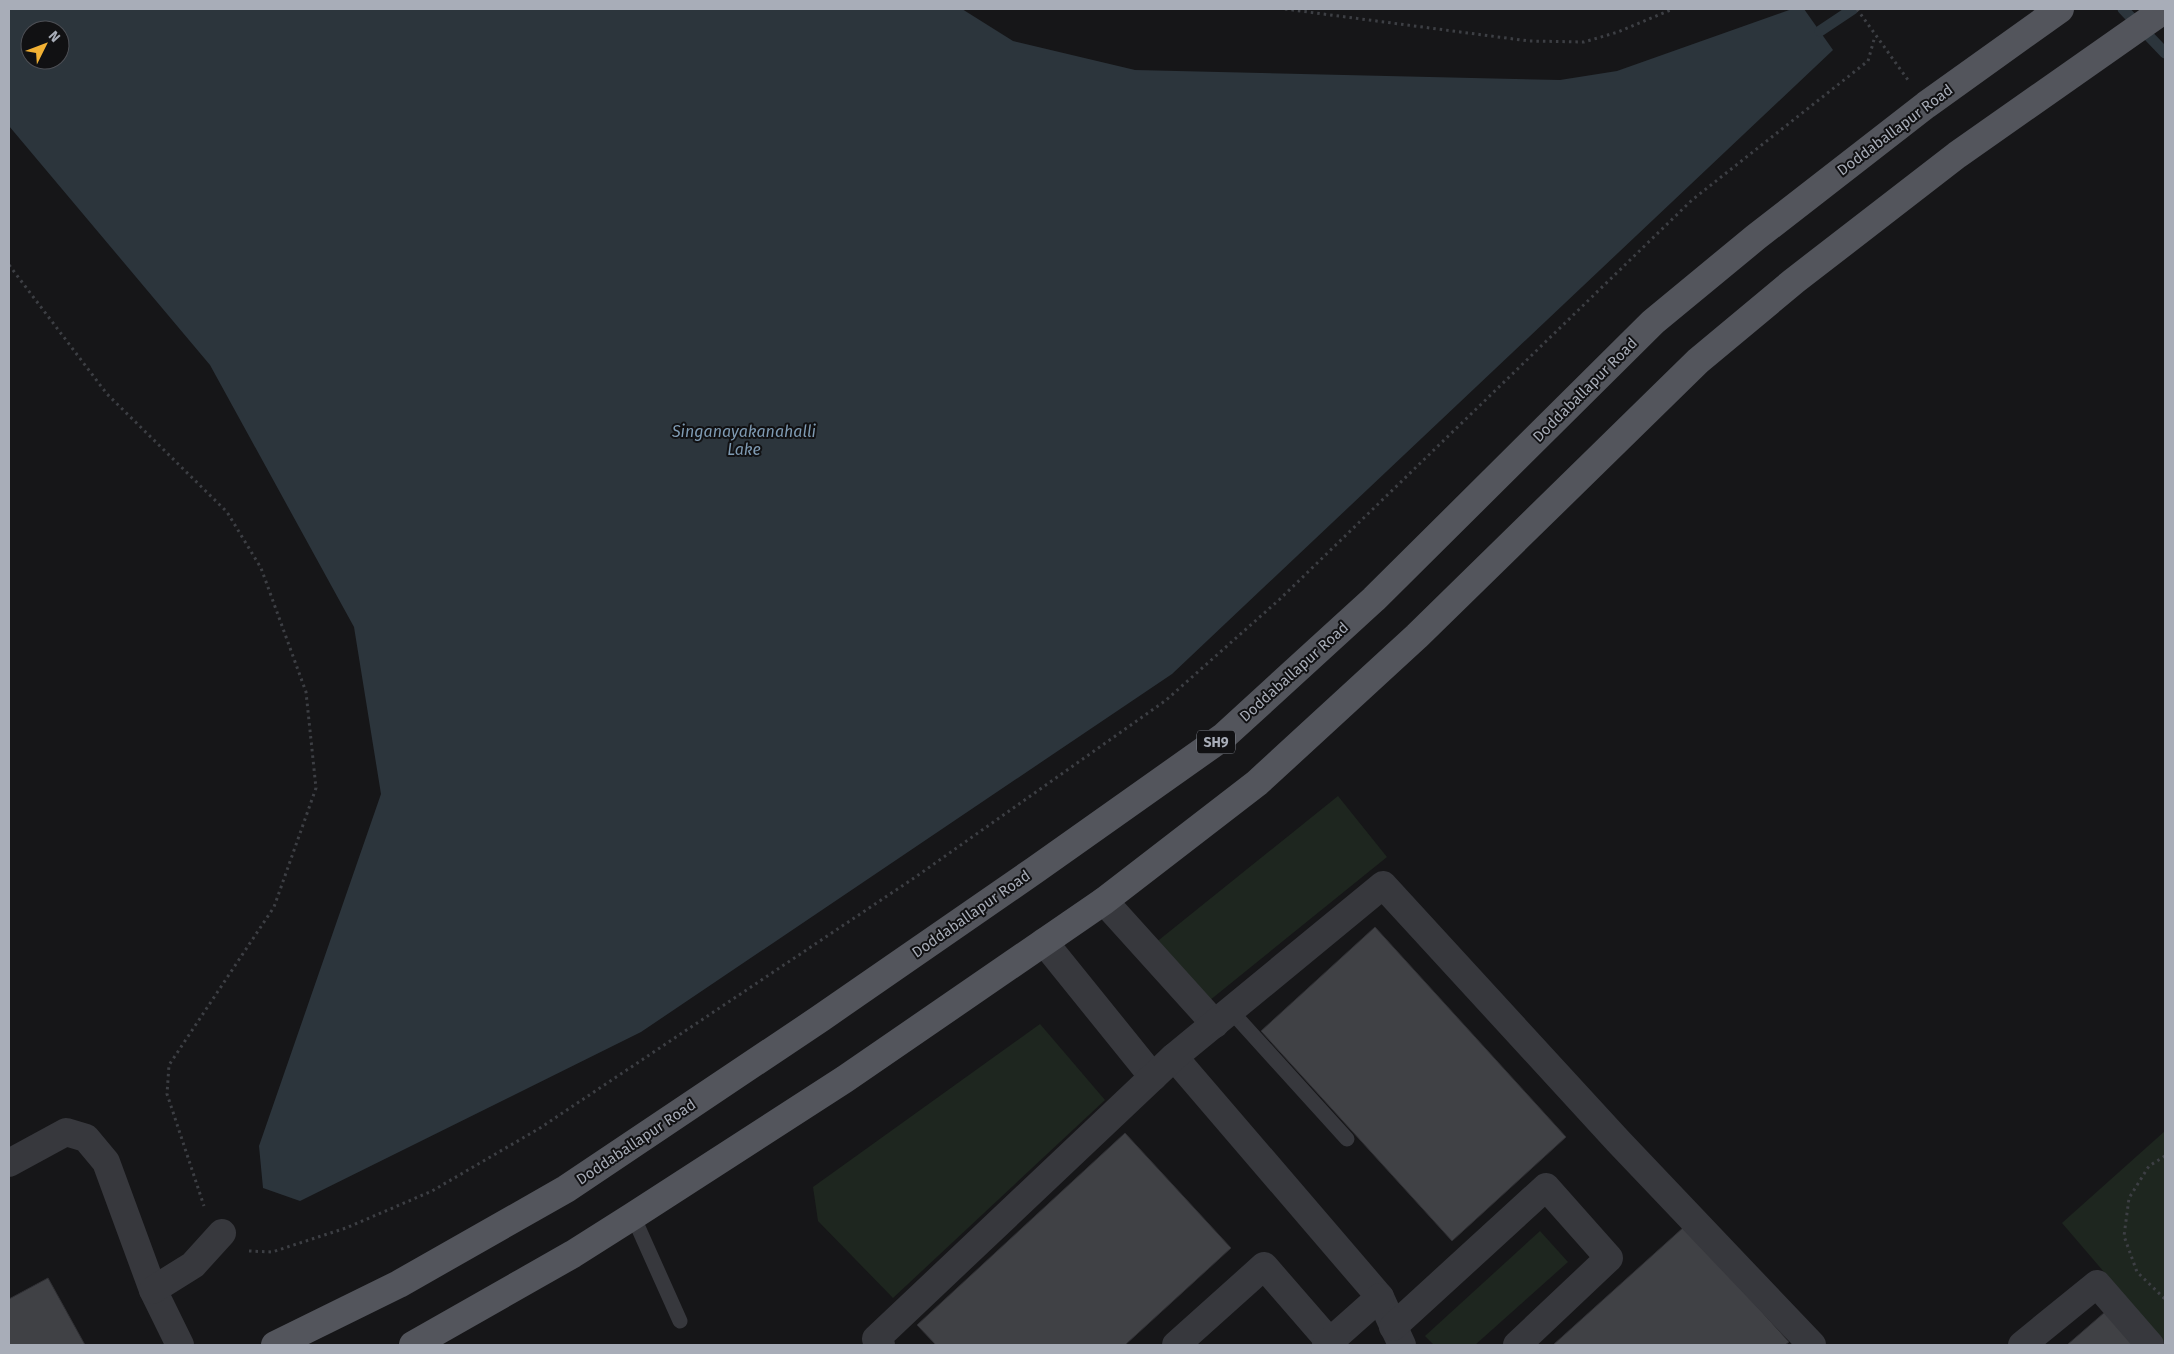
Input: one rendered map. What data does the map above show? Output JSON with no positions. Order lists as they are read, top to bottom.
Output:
{
  "streets": {
    "main road": ["Doddaballapur Road", "SH9"]
  },
  "water": ["Singanayakanahalli Lake"],
  "north": "top right"
}
